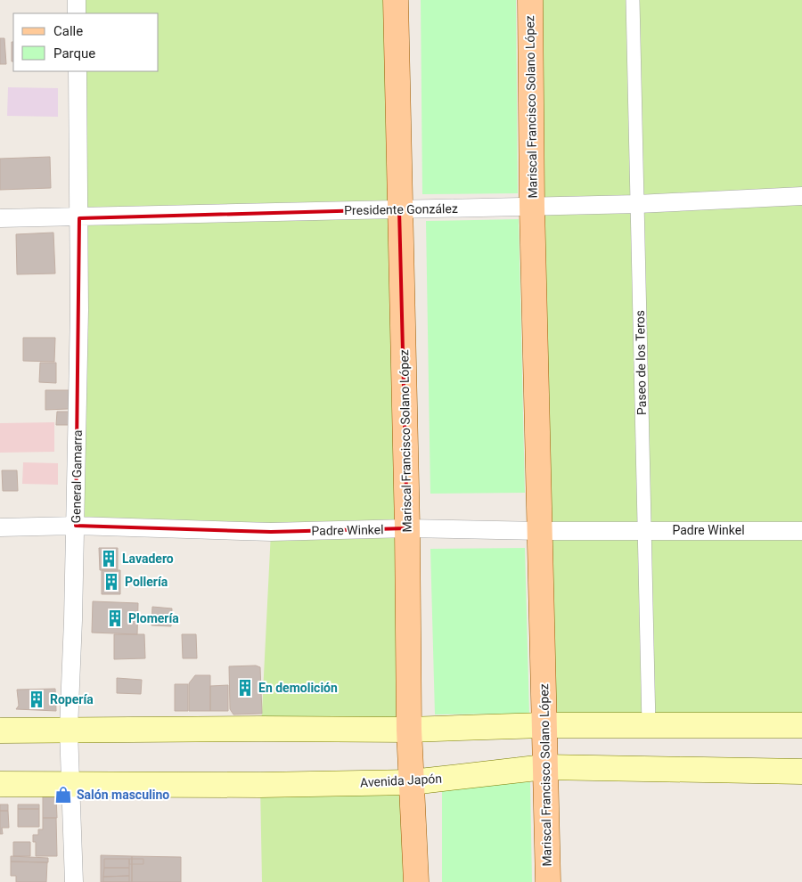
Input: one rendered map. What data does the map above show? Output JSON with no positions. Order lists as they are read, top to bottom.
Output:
{
  "streets": {
    "main road": ["Mariscal Francisco Solano López", "Avenida Japón"],
    "street": [
      "Presidente González",
      "Paseo de los Teros",
      "General Gamarra",
      "Padre Winkel"
    ]
  },
  "crossings": [
    ["Mariscal Francisco Solano López", "Presidente González"],
    ["Mariscal Francisco Solano López", "Padre Winkel"],
    ["Mariscal Francisco Solano López", "Avenida Japón"],
    ["Presidente González", "Paseo de los Teros"],
    ["Presidente González", "General Gamarra"],
    ["Paseo de los Teros", "Padre Winkel"],
    ["General Gamarra", "Padre Winkel"],
    ["General Gamarra", "Avenida Japón"]
  ],
  "places": {
    "building": [
      "Lavadero",
      "Pollería",
      "Plomería",
      "En demolición",
      "Ropería"
    ],
    "shop": ["Salón masculino"]
  },
  "legend": ["Calle", "Parque"]
}
